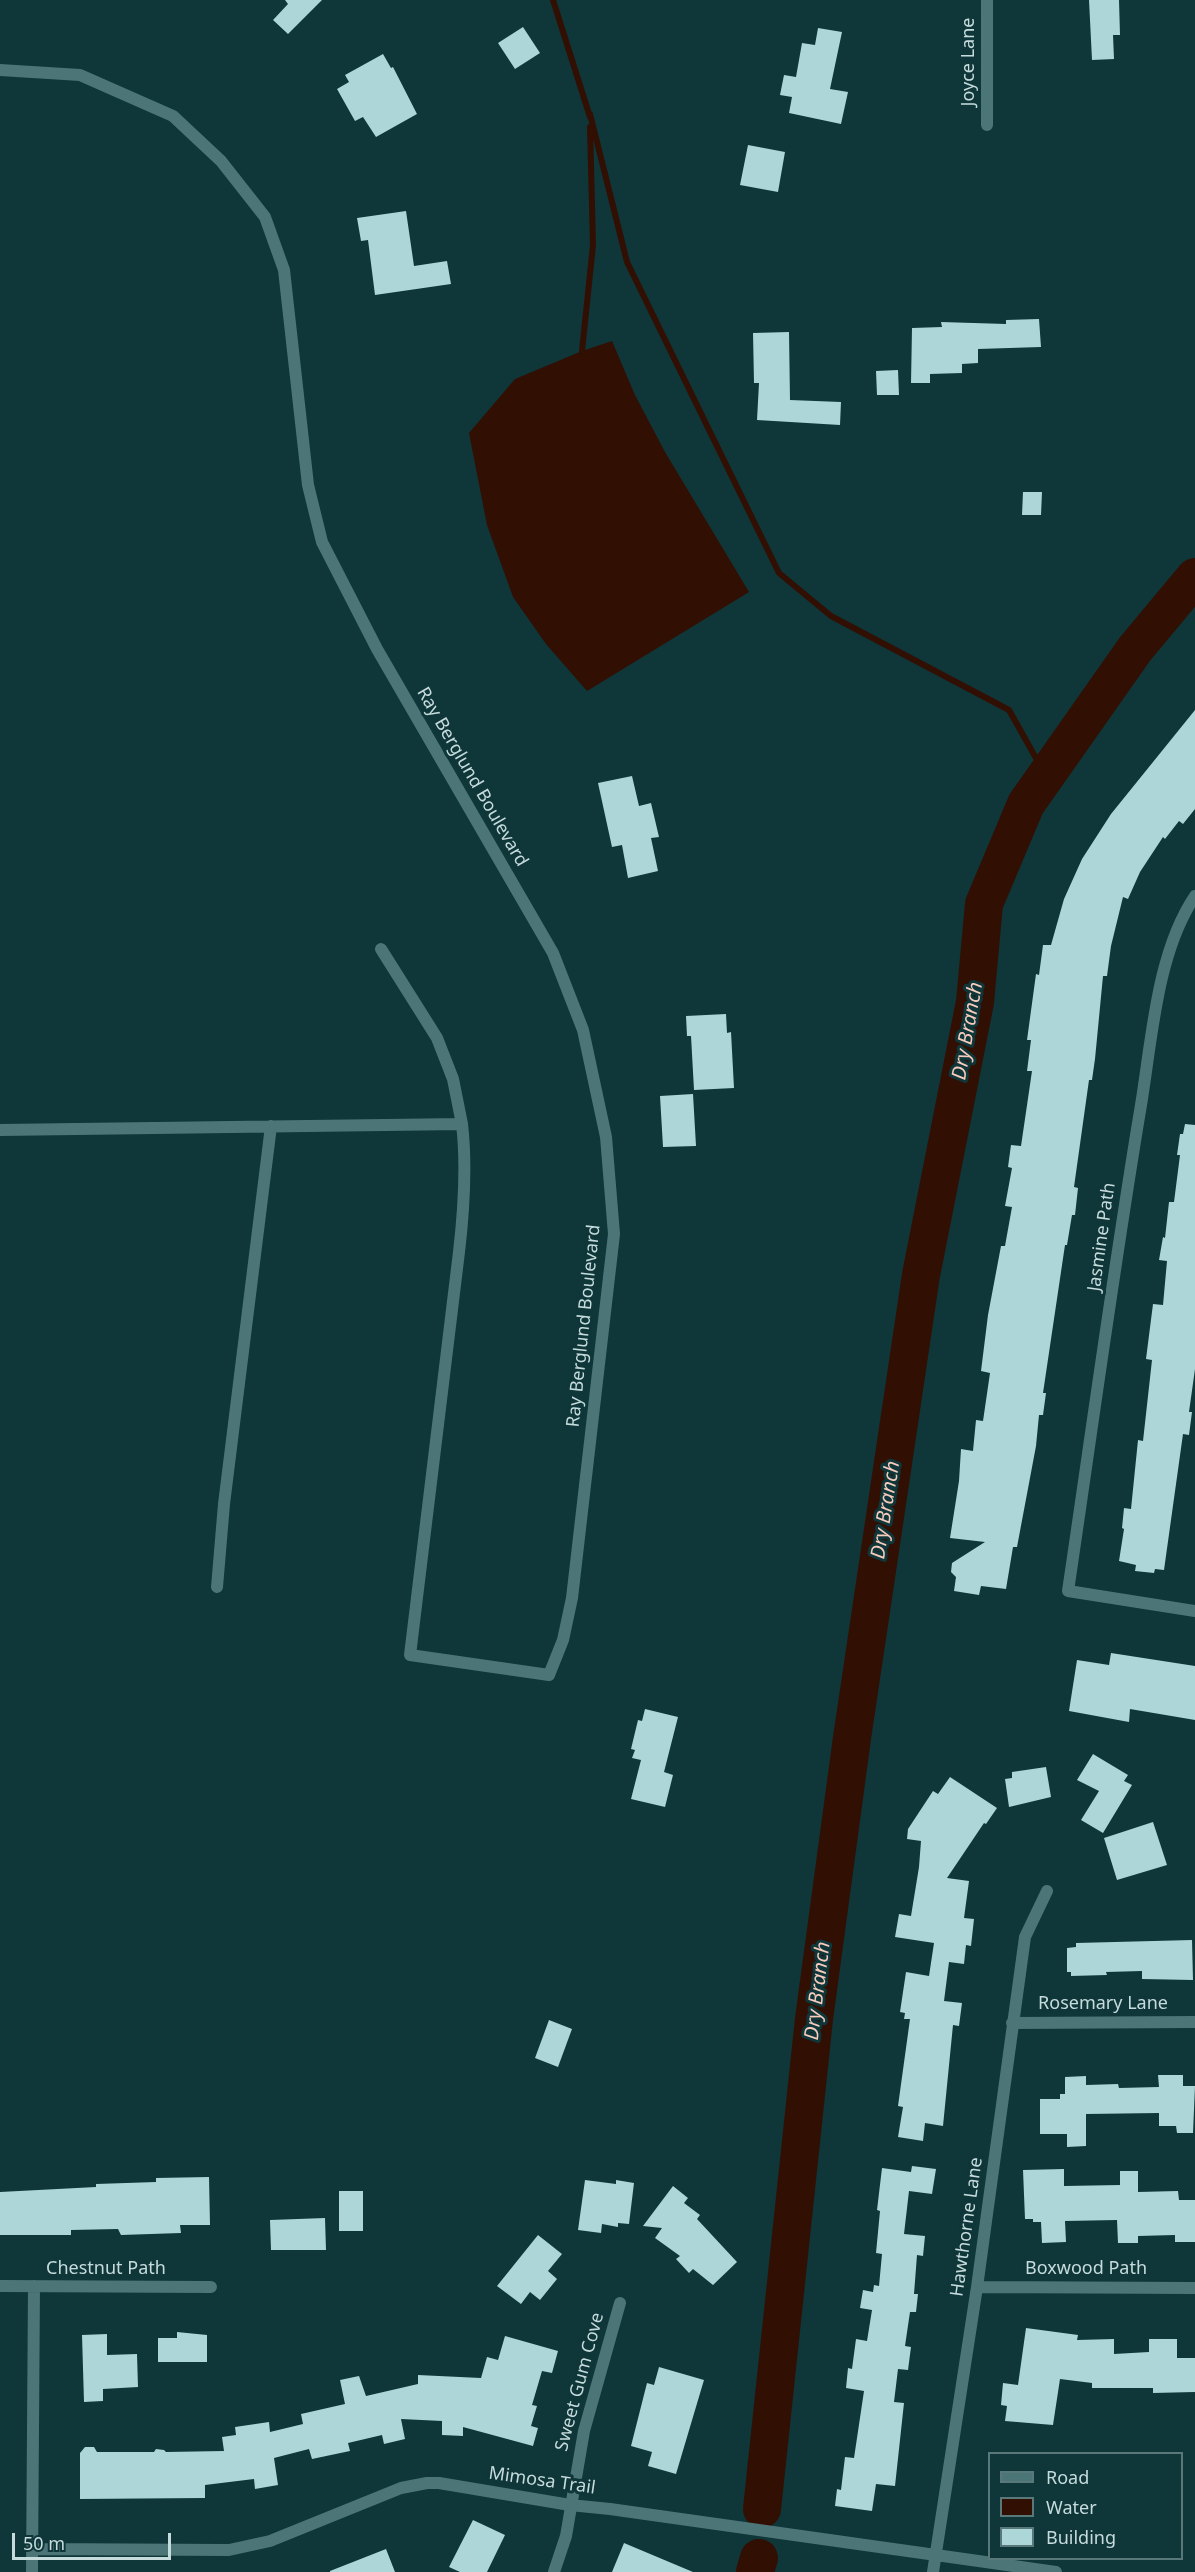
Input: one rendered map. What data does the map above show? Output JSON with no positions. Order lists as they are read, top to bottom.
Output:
{
  "streets": {
    "street": [
      "Joyce Lane",
      "Ray Berglund Boulevard",
      "Jasmine Path",
      "Rosemary Lane",
      "Hawthorne Lane",
      "Chestnut Path",
      "Boxwood Path",
      "Sweet Gum Cove",
      "Mimosa Trail"
    ]
  },
  "crossings": [
    ["Rosemary Lane", "Hawthorne Lane"],
    ["Hawthorne Lane", "Boxwood Path"],
    ["Hawthorne Lane", "Mimosa Trail"],
    ["Sweet Gum Cove", "Mimosa Trail"]
  ],
  "water": ["Dry Branch"],
  "legend": ["Road", "Water", "Building"],
  "scale_bar": "50 m"
}
